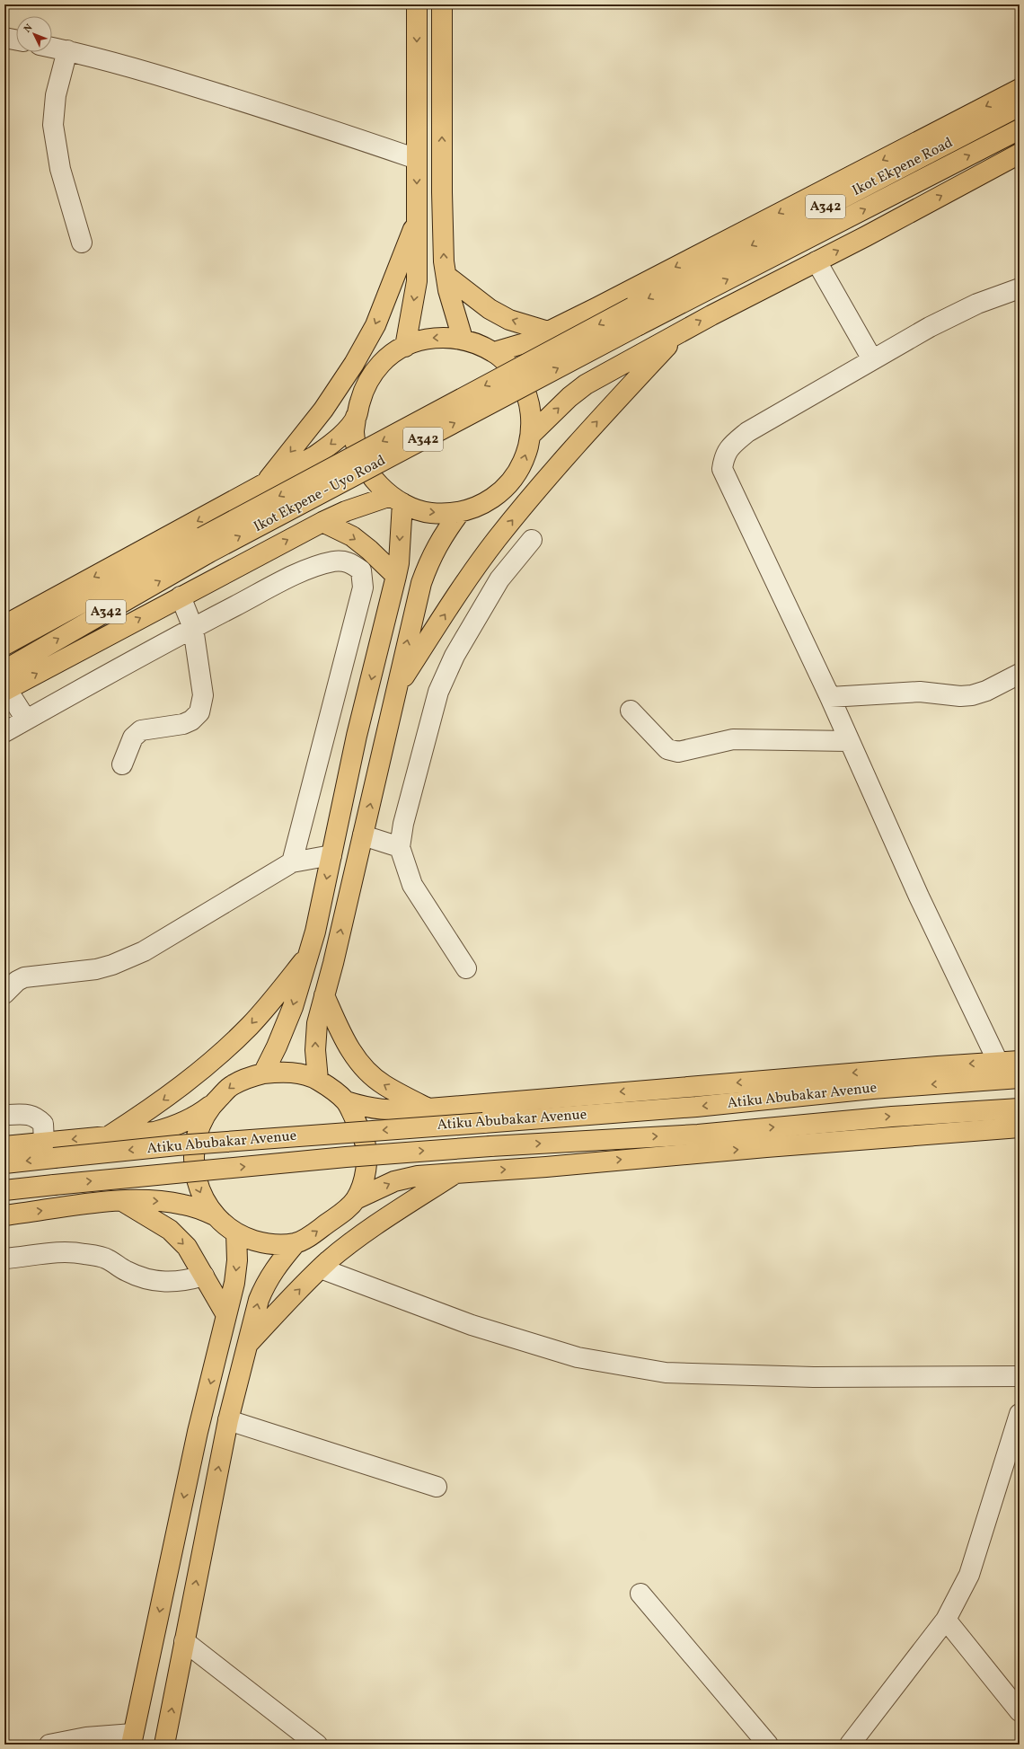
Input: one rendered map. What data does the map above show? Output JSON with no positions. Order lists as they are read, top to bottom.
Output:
{
  "streets": {
    "main road": [
      "Ikot Ekpene Road",
      "A342",
      "Ikot Ekpene - Uyo Road",
      "Atiku Abubakar Avenue"
    ]
  },
  "crossings": [
    ["Ikot Ekpene Road", "Ikot Ekpene - Uyo Road"]
  ],
  "north": "top left"
}
